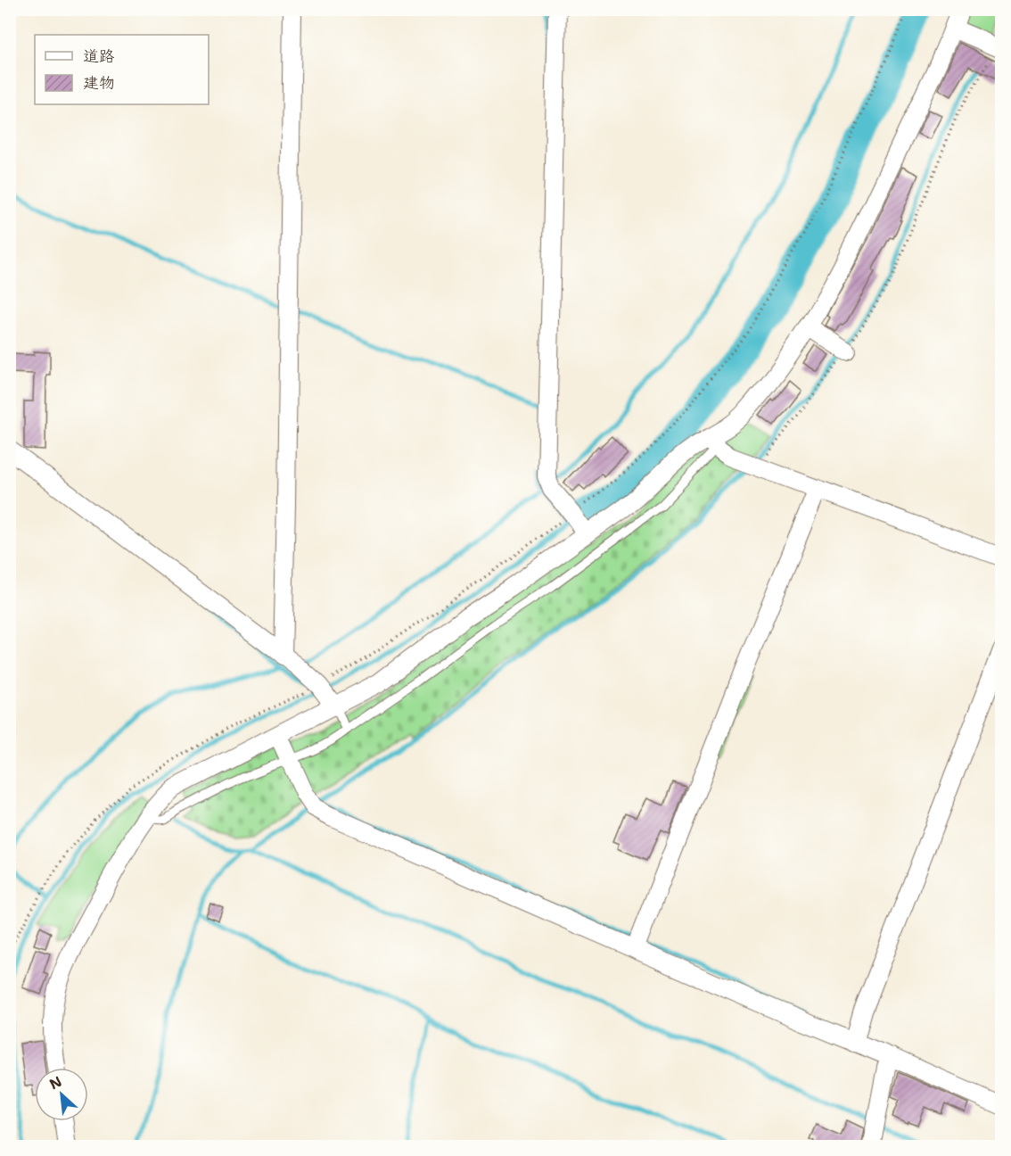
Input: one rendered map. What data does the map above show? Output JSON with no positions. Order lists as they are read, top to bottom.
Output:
{
  "legend": ["道路", "建物"],
  "north": "top left"
}
